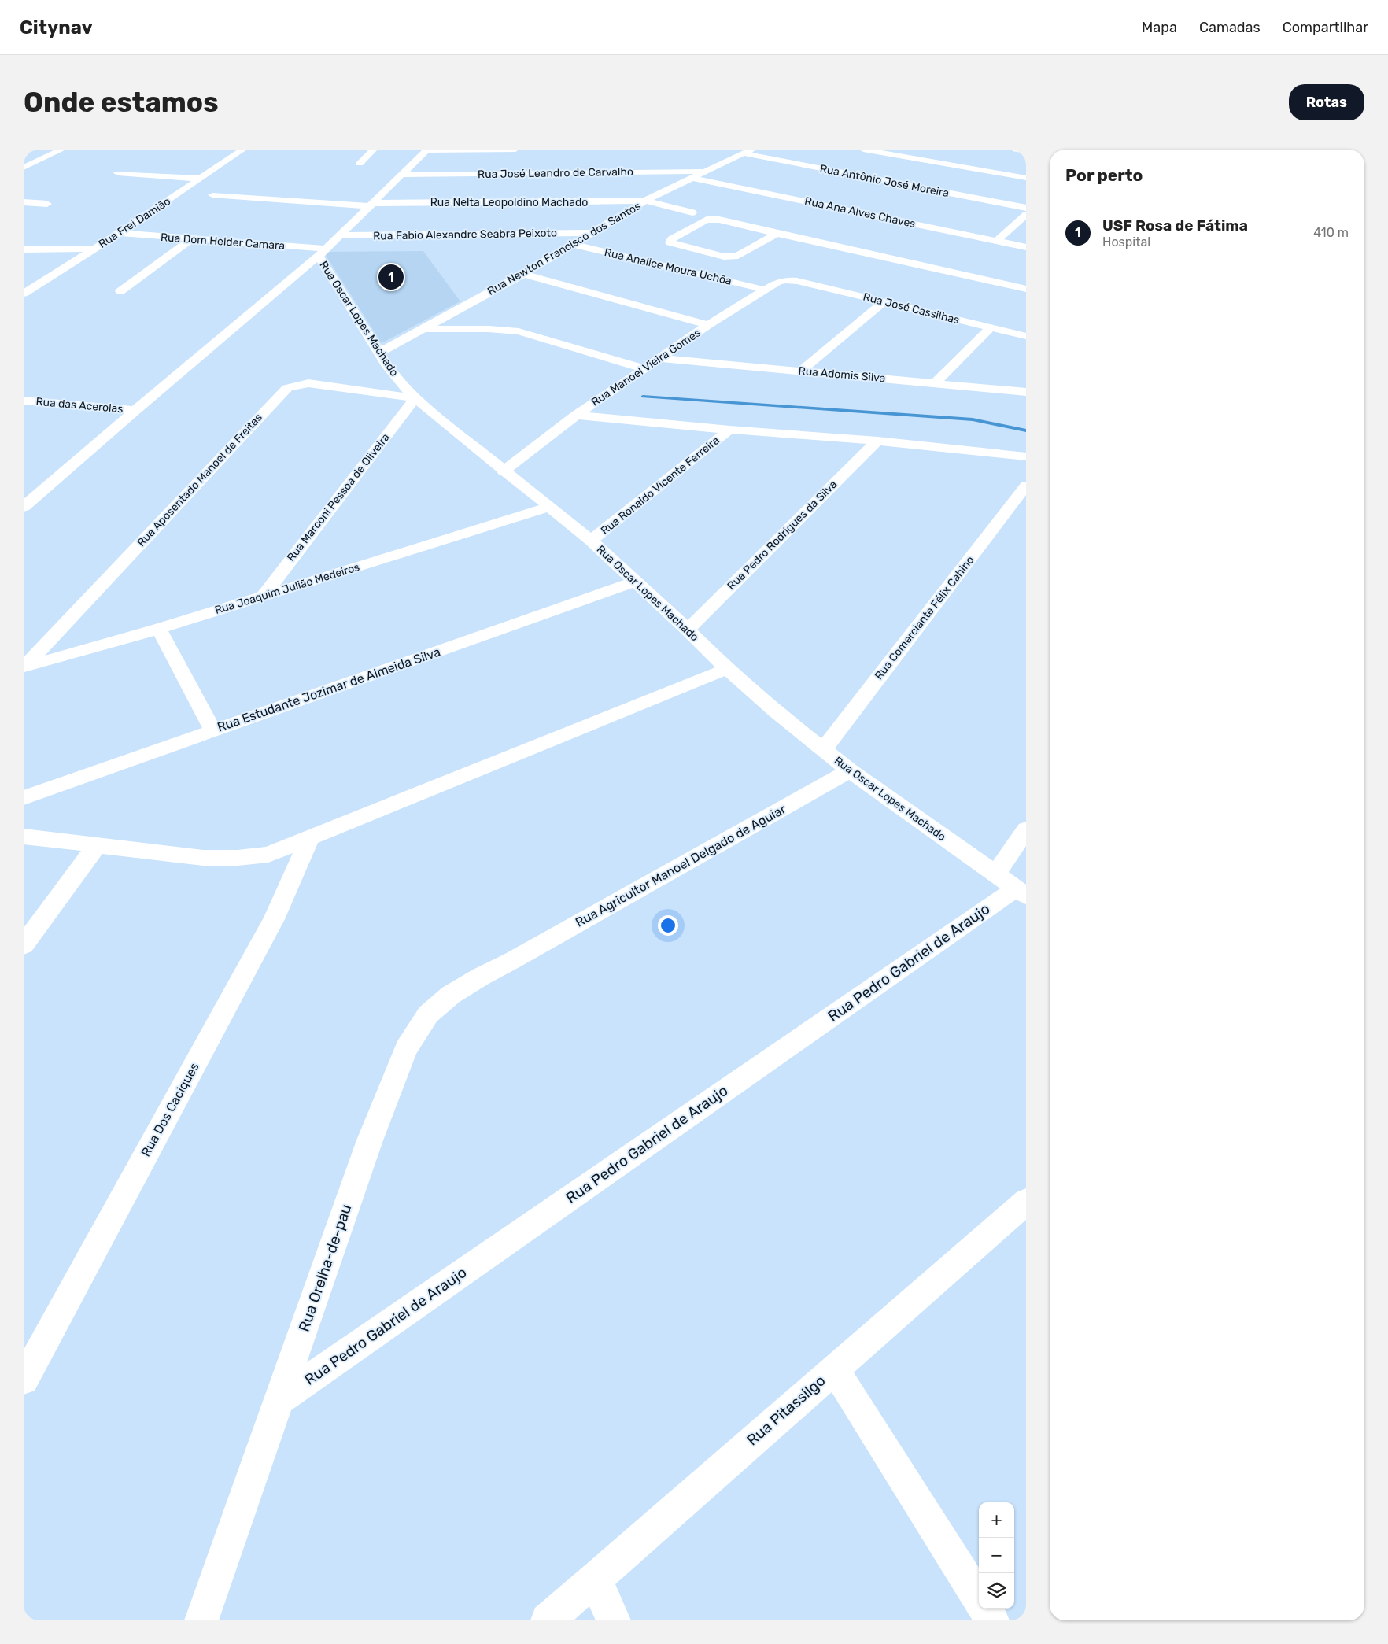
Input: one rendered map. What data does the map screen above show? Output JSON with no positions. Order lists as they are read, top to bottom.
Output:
{
  "streets": {
    "street": [
      "Rua José Leandro de Carvalho",
      "Rua Antônio José Moreira",
      "Rua Nelta Leopoldino Machado",
      "Rua Ana Alves Chaves",
      "Rua Frei Damião",
      "Rua Fabio Alexandre Seabra Peixoto",
      "Rua Dom Helder Camara",
      "Rua Newton Francisco dos Santos",
      "Rua Analice Moura Uchôa",
      "Rua José Cassilhas",
      "Rua Oscar Lopes Machado",
      "Rua Manoel Vieira Gomes",
      "Rua Adomis Silva",
      "Rua das Acerolas",
      "Rua Aposentado Manoel de Freitas",
      "Rua Ronaldo Vicente Ferreira",
      "Rua Marconi Pessoa de Oliveira",
      "Rua Pedro Rodrigues da Silva",
      "Rua Joaquim Julião Medeiros",
      "Rua Comerciante Félix Cahino",
      "Rua Estudante Jozimar de Almeida Silva",
      "Rua Agricultor Manoel Delgado de Aguiar",
      "Rua Pedro Gabriel de Araujo",
      "Rua Dos Caciques",
      "Rua Orelha-de-pau",
      "Rua Pitassilgo"
    ]
  },
  "crossings": [
    ["Rua José Leandro de Carvalho", "Rua Newton Francisco dos Santos"],
    ["Rua Antônio José Moreira", "Rua Newton Francisco dos Santos"],
    ["Rua Nelta Leopoldino Machado", "Rua Newton Francisco dos Santos"],
    ["Rua Ana Alves Chaves", "Rua Newton Francisco dos Santos"],
    ["Rua Frei Damião", "Rua Dom Helder Camara"],
    ["Rua Fabio Alexandre Seabra Peixoto", "Rua Newton Francisco dos Santos"],
    ["Rua Dom Helder Camara", "Rua Oscar Lopes Machado"],
    ["Rua Newton Francisco dos Santos", "Rua Analice Moura Uchôa"],
    ["Rua Newton Francisco dos Santos", "Rua Oscar Lopes Machado"],
    ["Rua Analice Moura Uchôa", "Rua Manoel Vieira Gomes"],
    ["Rua José Cassilhas", "Rua Manoel Vieira Gomes"],
    ["Rua Oscar Lopes Machado", "Rua Manoel Vieira Gomes"],
    ["Rua Oscar Lopes Machado", "Rua Aposentado Manoel de Freitas"],
    ["Rua Oscar Lopes Machado", "Rua Ronaldo Vicente Ferreira"],
    ["Rua Oscar Lopes Machado", "Rua Marconi Pessoa de Oliveira"],
    ["Rua Oscar Lopes Machado", "Rua Pedro Rodrigues da Silva"],
    ["Rua Oscar Lopes Machado", "Rua Joaquim Julião Medeiros"],
    ["Rua Oscar Lopes Machado", "Rua Comerciante Félix Cahino"],
    ["Rua Oscar Lopes Machado", "Rua Estudante Jozimar de Almeida Silva"],
    ["Rua Oscar Lopes Machado", "Rua Agricultor Manoel Delgado de Aguiar"],
    ["Rua Oscar Lopes Machado", "Rua Pedro Gabriel de Araujo"],
    ["Rua Manoel Vieira Gomes", "Rua Adomis Silva"],
    ["Rua Aposentado Manoel de Freitas", "Rua Marconi Pessoa de Oliveira"],
    ["Rua Aposentado Manoel de Freitas", "Rua Joaquim Julião Medeiros"],
    ["Rua Marconi Pessoa de Oliveira", "Rua Joaquim Julião Medeiros"],
    ["Rua Agricultor Manoel Delgado de Aguiar", "Rua Orelha-de-pau"],
    ["Rua Pedro Gabriel de Araujo", "Rua Orelha-de-pau"]
  ],
  "page": {
    "header": "Citynav",
    "nav": ["Mapa", "Camadas", "Compartilhar"],
    "buttons": "Rotas",
    "title": "Onde estamos",
    "heading": "Por perto",
    "list": [
      {
        "mark": "1",
        "name": "USF Rosa de Fátima",
        "note": "Hospital",
        "value": "410 m"
      }
    ],
    "pins": "1",
    "map_buttons": ["+", "−"]
  }
}
